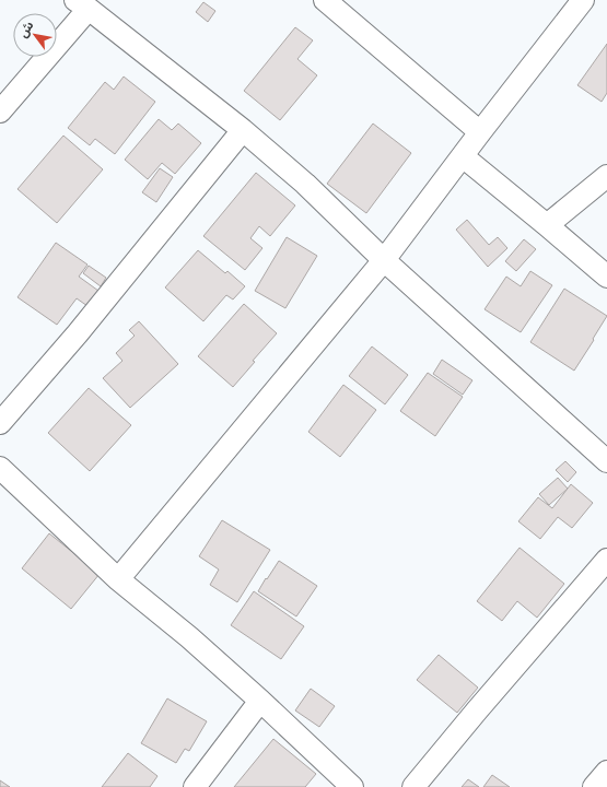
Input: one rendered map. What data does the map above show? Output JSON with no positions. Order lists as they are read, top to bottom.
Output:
{
  "north": "top left"
}
